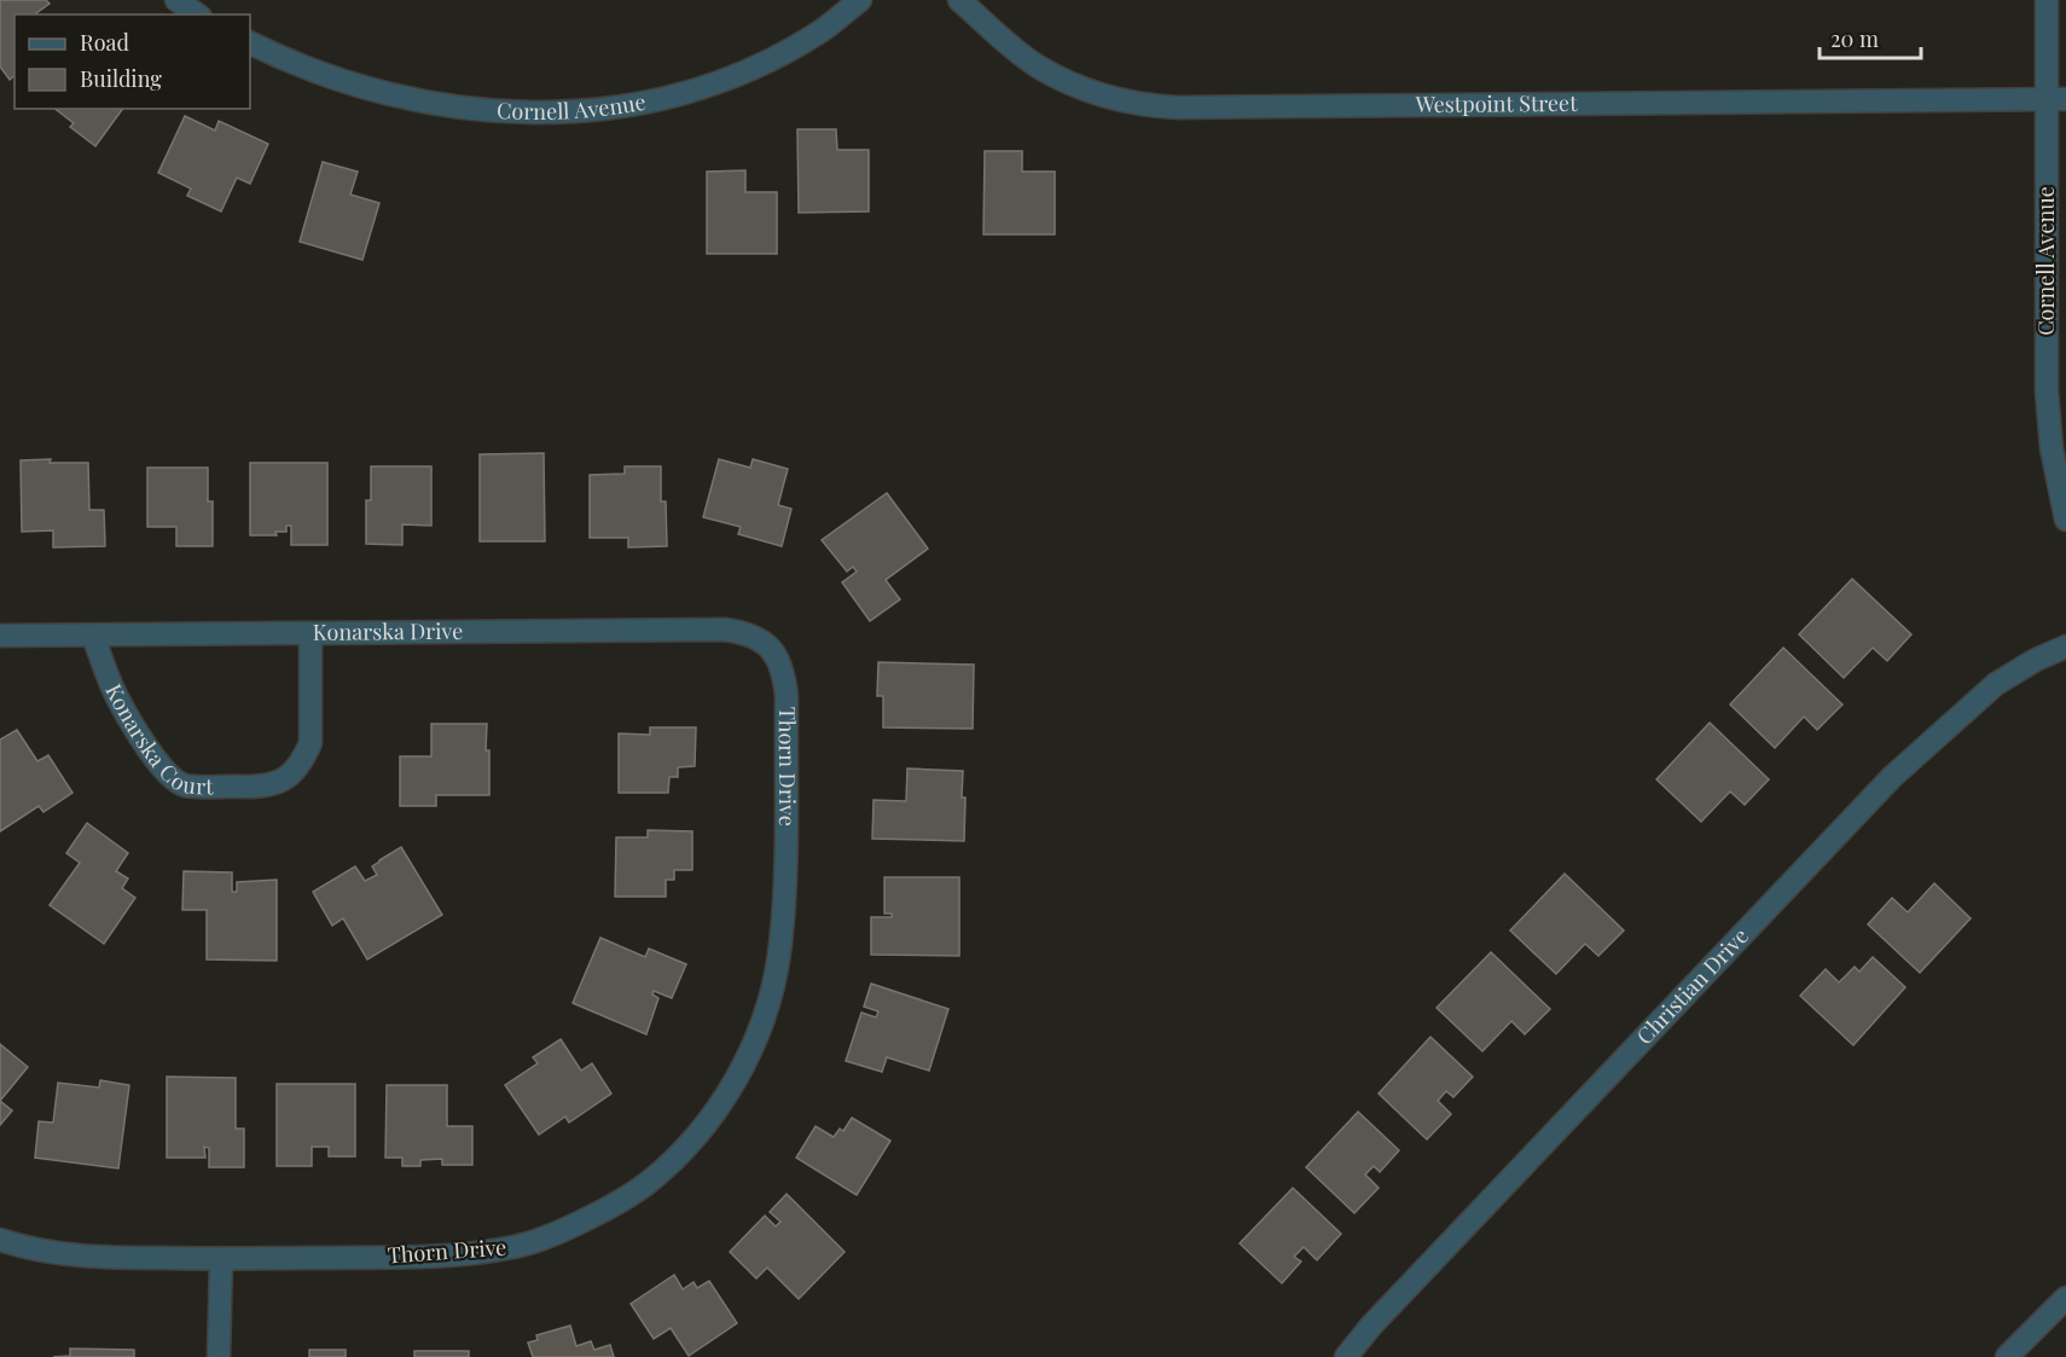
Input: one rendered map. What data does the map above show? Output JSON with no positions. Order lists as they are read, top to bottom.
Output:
{
  "streets": {
    "street": [
      "Cornell Avenue",
      "Westpoint Street",
      "Konarska Drive",
      "Konarska Court",
      "Thorn Drive",
      "Christian Drive"
    ]
  },
  "crossings": [
    ["Cornell Avenue", "Westpoint Street"],
    ["Konarska Drive", "Konarska Court"],
    ["Konarska Drive", "Thorn Drive"]
  ],
  "legend": ["Road", "Building"],
  "scale_bar": "20 m"
}
